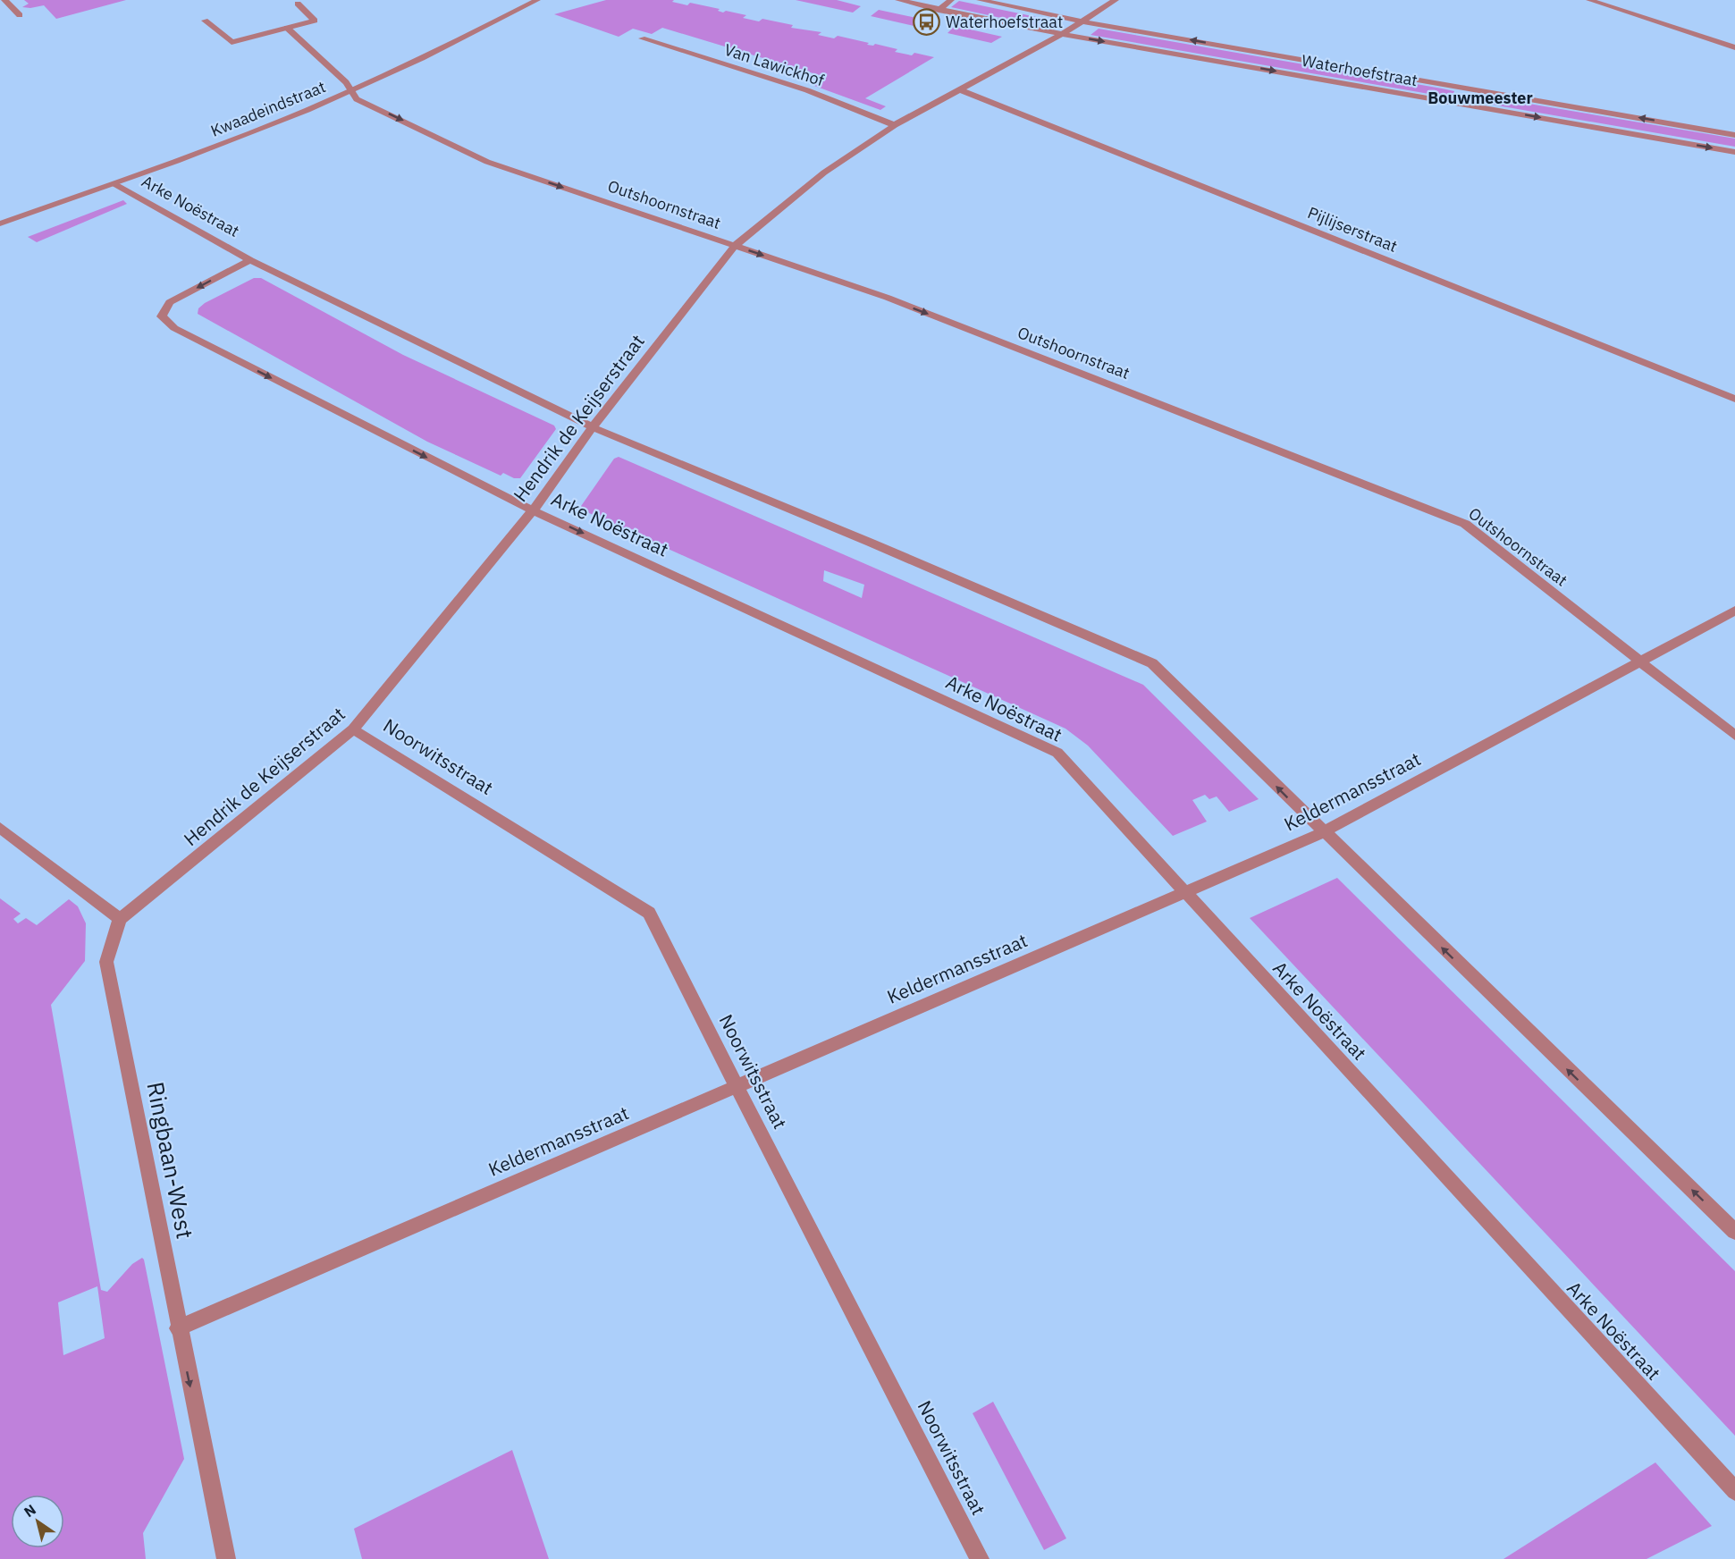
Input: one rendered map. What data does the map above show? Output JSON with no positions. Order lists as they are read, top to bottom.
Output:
{
  "streets": {
    "street": [
      "Van Lawickhof",
      "Waterhoefstraat",
      "Kwaadeindstraat",
      "Outshoornstraat",
      "Arke Noëstraat",
      "Pijlijserstraat",
      "Hendrik de Keijserstraat",
      "Noorwitsstraat",
      "Keldermansstraat",
      "Ringbaan-West"
    ]
  },
  "crossings": [
    ["Van Lawickhof", "Hendrik de Keijserstraat"],
    ["Waterhoefstraat", "Hendrik de Keijserstraat"],
    ["Kwaadeindstraat", "Outshoornstraat"],
    ["Kwaadeindstraat", "Arke Noëstraat"],
    ["Outshoornstraat", "Hendrik de Keijserstraat"],
    ["Outshoornstraat", "Keldermansstraat"],
    ["Arke Noëstraat", "Hendrik de Keijserstraat"],
    ["Arke Noëstraat", "Keldermansstraat"],
    ["Pijlijserstraat", "Hendrik de Keijserstraat"],
    ["Hendrik de Keijserstraat", "Noorwitsstraat"],
    ["Hendrik de Keijserstraat", "Ringbaan-West"],
    ["Noorwitsstraat", "Keldermansstraat"],
    ["Keldermansstraat", "Ringbaan-West"]
  ],
  "one_way": ["Outshoornstraat", "Ringbaan-West"],
  "districts": ["Bouwmeester"],
  "places": {
    "bus stop": ["Waterhoefstraat"]
  },
  "north": "top left"
}
